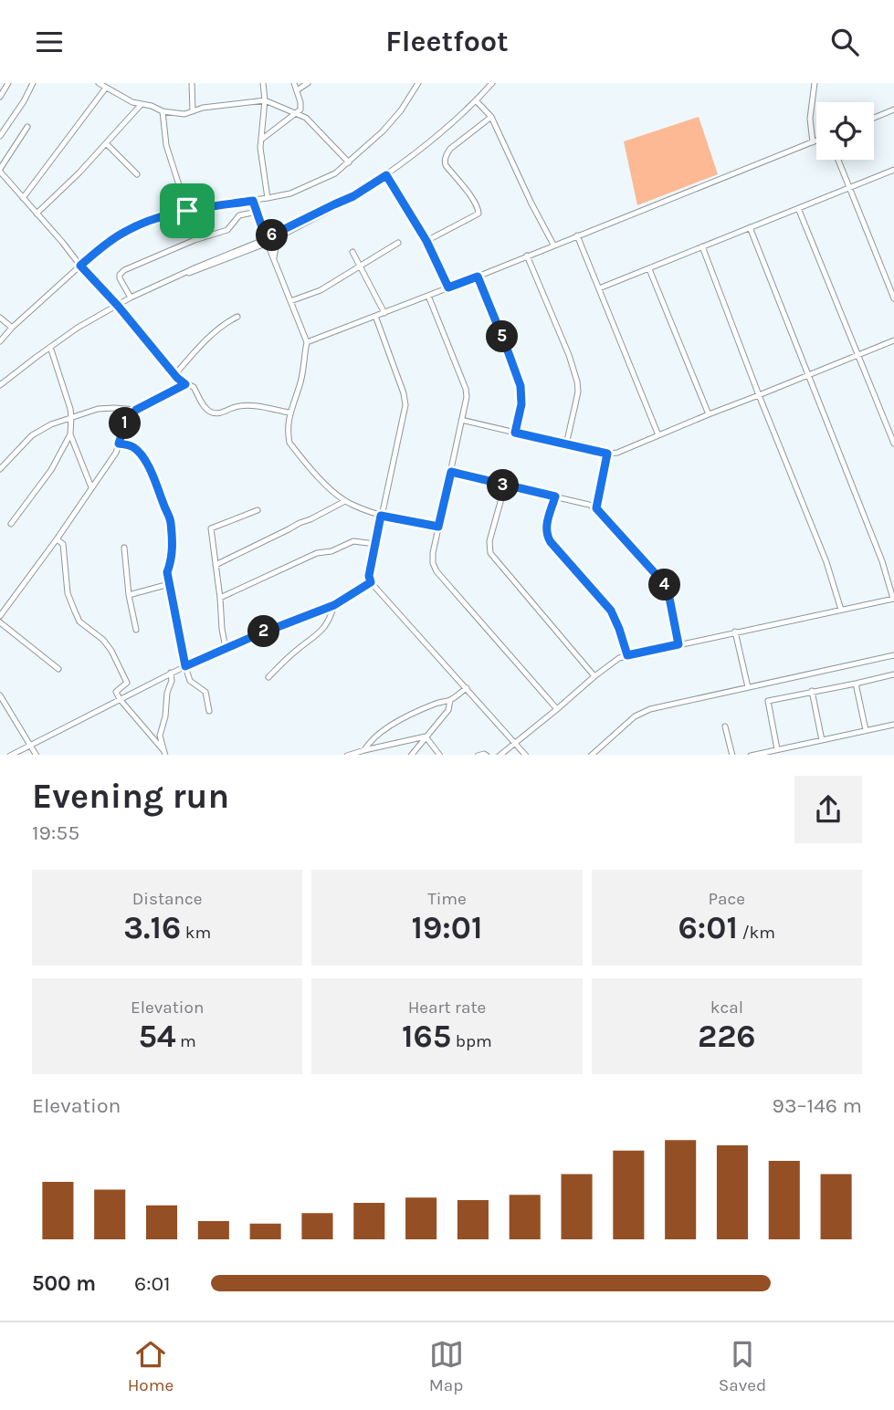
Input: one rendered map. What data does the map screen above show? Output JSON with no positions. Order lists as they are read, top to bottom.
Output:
{
  "page": {
    "header": "Fleetfoot",
    "pins": [
      "6",
      "5",
      "1",
      "3",
      "4",
      "2"
    ],
    "heading": ["Evening run", "19:55"],
    "stats": [
      ["Distance", "3.16 km"],
      ["Time", "19:01"],
      ["Pace", "6:01 /km"],
      ["Elevation", "54 m"],
      ["Heart rate", "165 bpm"],
      ["kcal", "226"]
    ],
    "chart": ["Elevation", "93–146 m"],
    "list": [
      {
        "name": "500 m",
        "note": "6:01"
      }
    ],
    "tabs": ["Home", "Map", "Saved"]
  }
}
